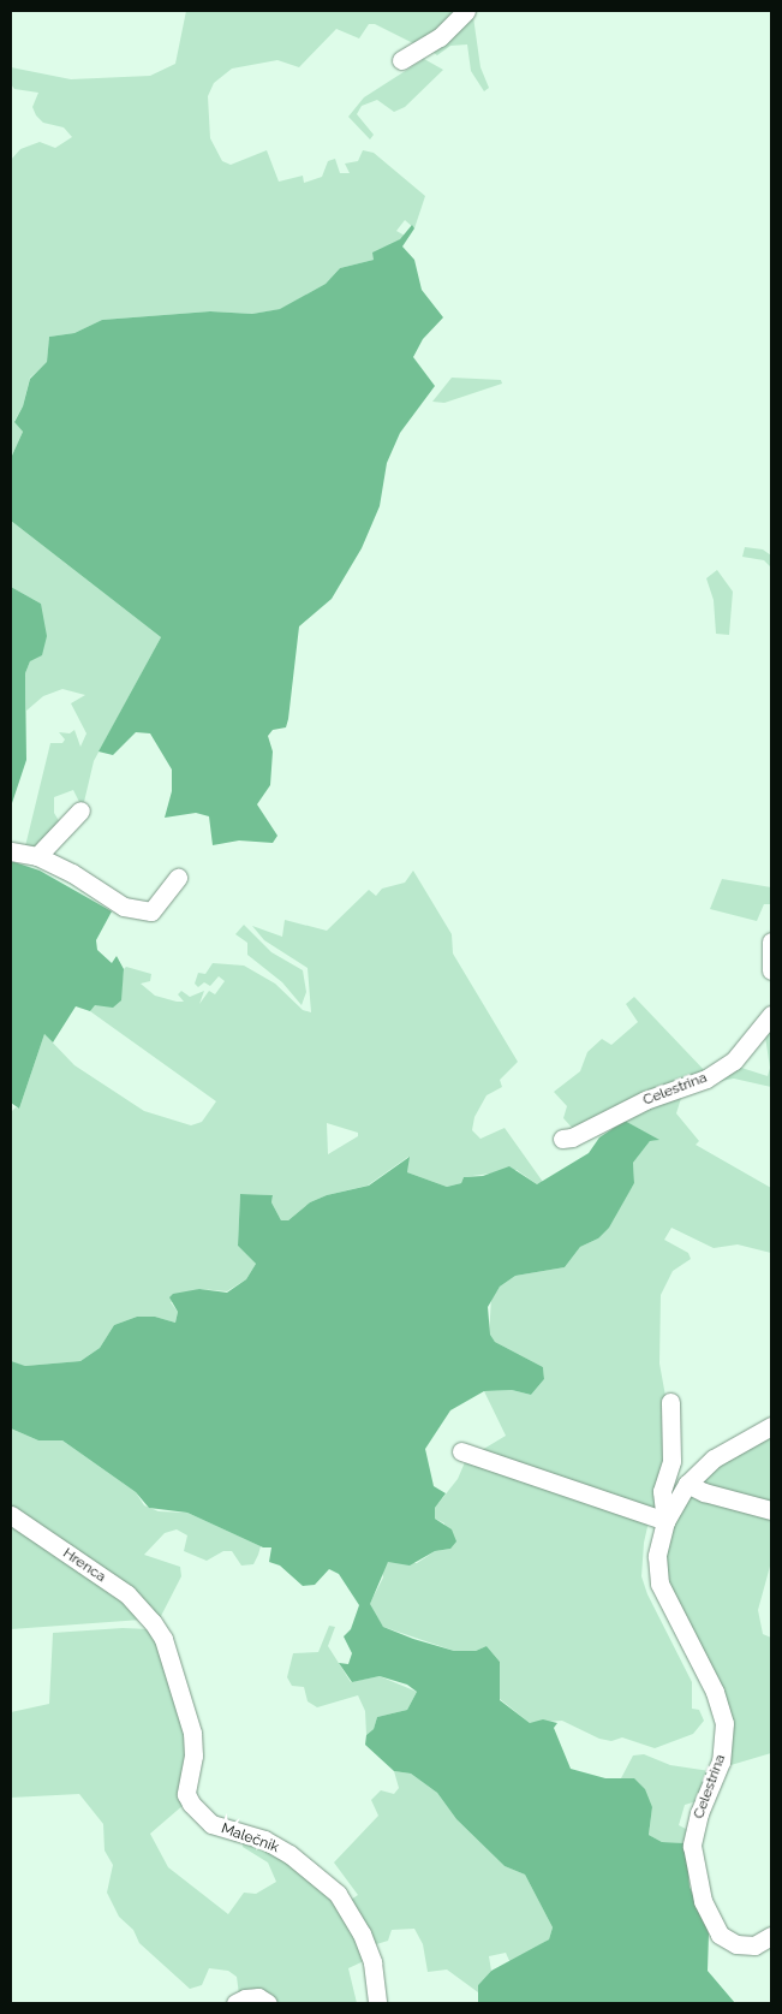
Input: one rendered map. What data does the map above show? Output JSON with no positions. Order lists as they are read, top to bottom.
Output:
{
  "streets": {
    "street": ["Celestrina", "Hrenca", "Malečnik"]
  },
  "crossings": [
    ["Hrenca", "Malečnik"]
  ]
}
